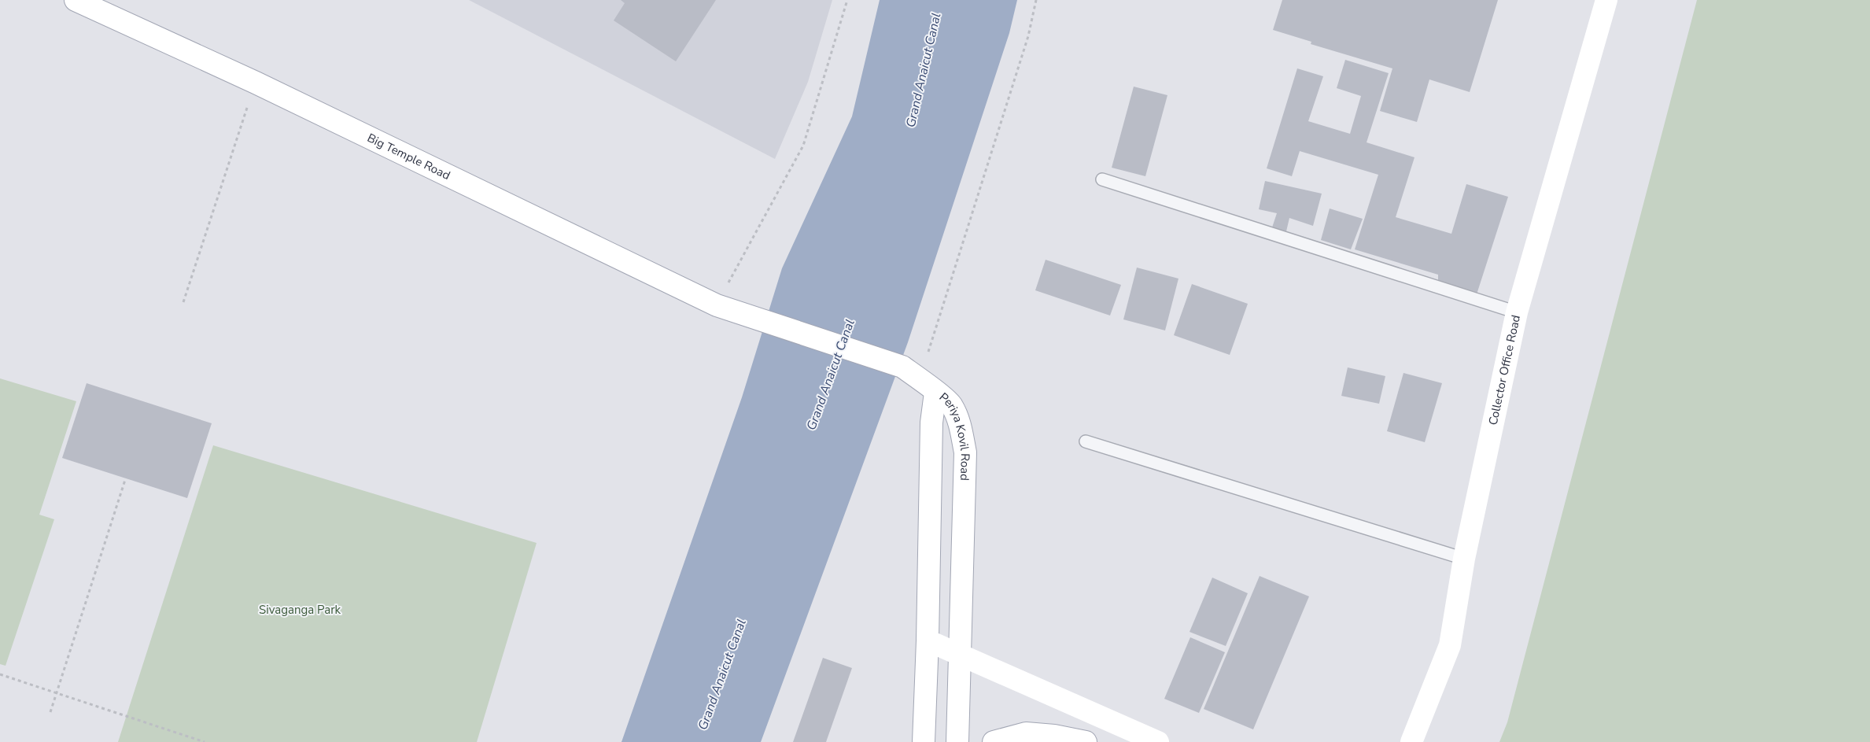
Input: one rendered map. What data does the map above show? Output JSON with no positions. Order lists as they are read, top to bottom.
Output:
{
  "streets": {
    "main road": ["Big Temple Road", "Collector Office Road", "Periya Kovil Road"]
  },
  "crossings": [
    ["Big Temple Road", "Periya Kovil Road"]
  ],
  "water": ["Grand Anaicut Canal"],
  "parks": ["Sivaganga Park"]
}
